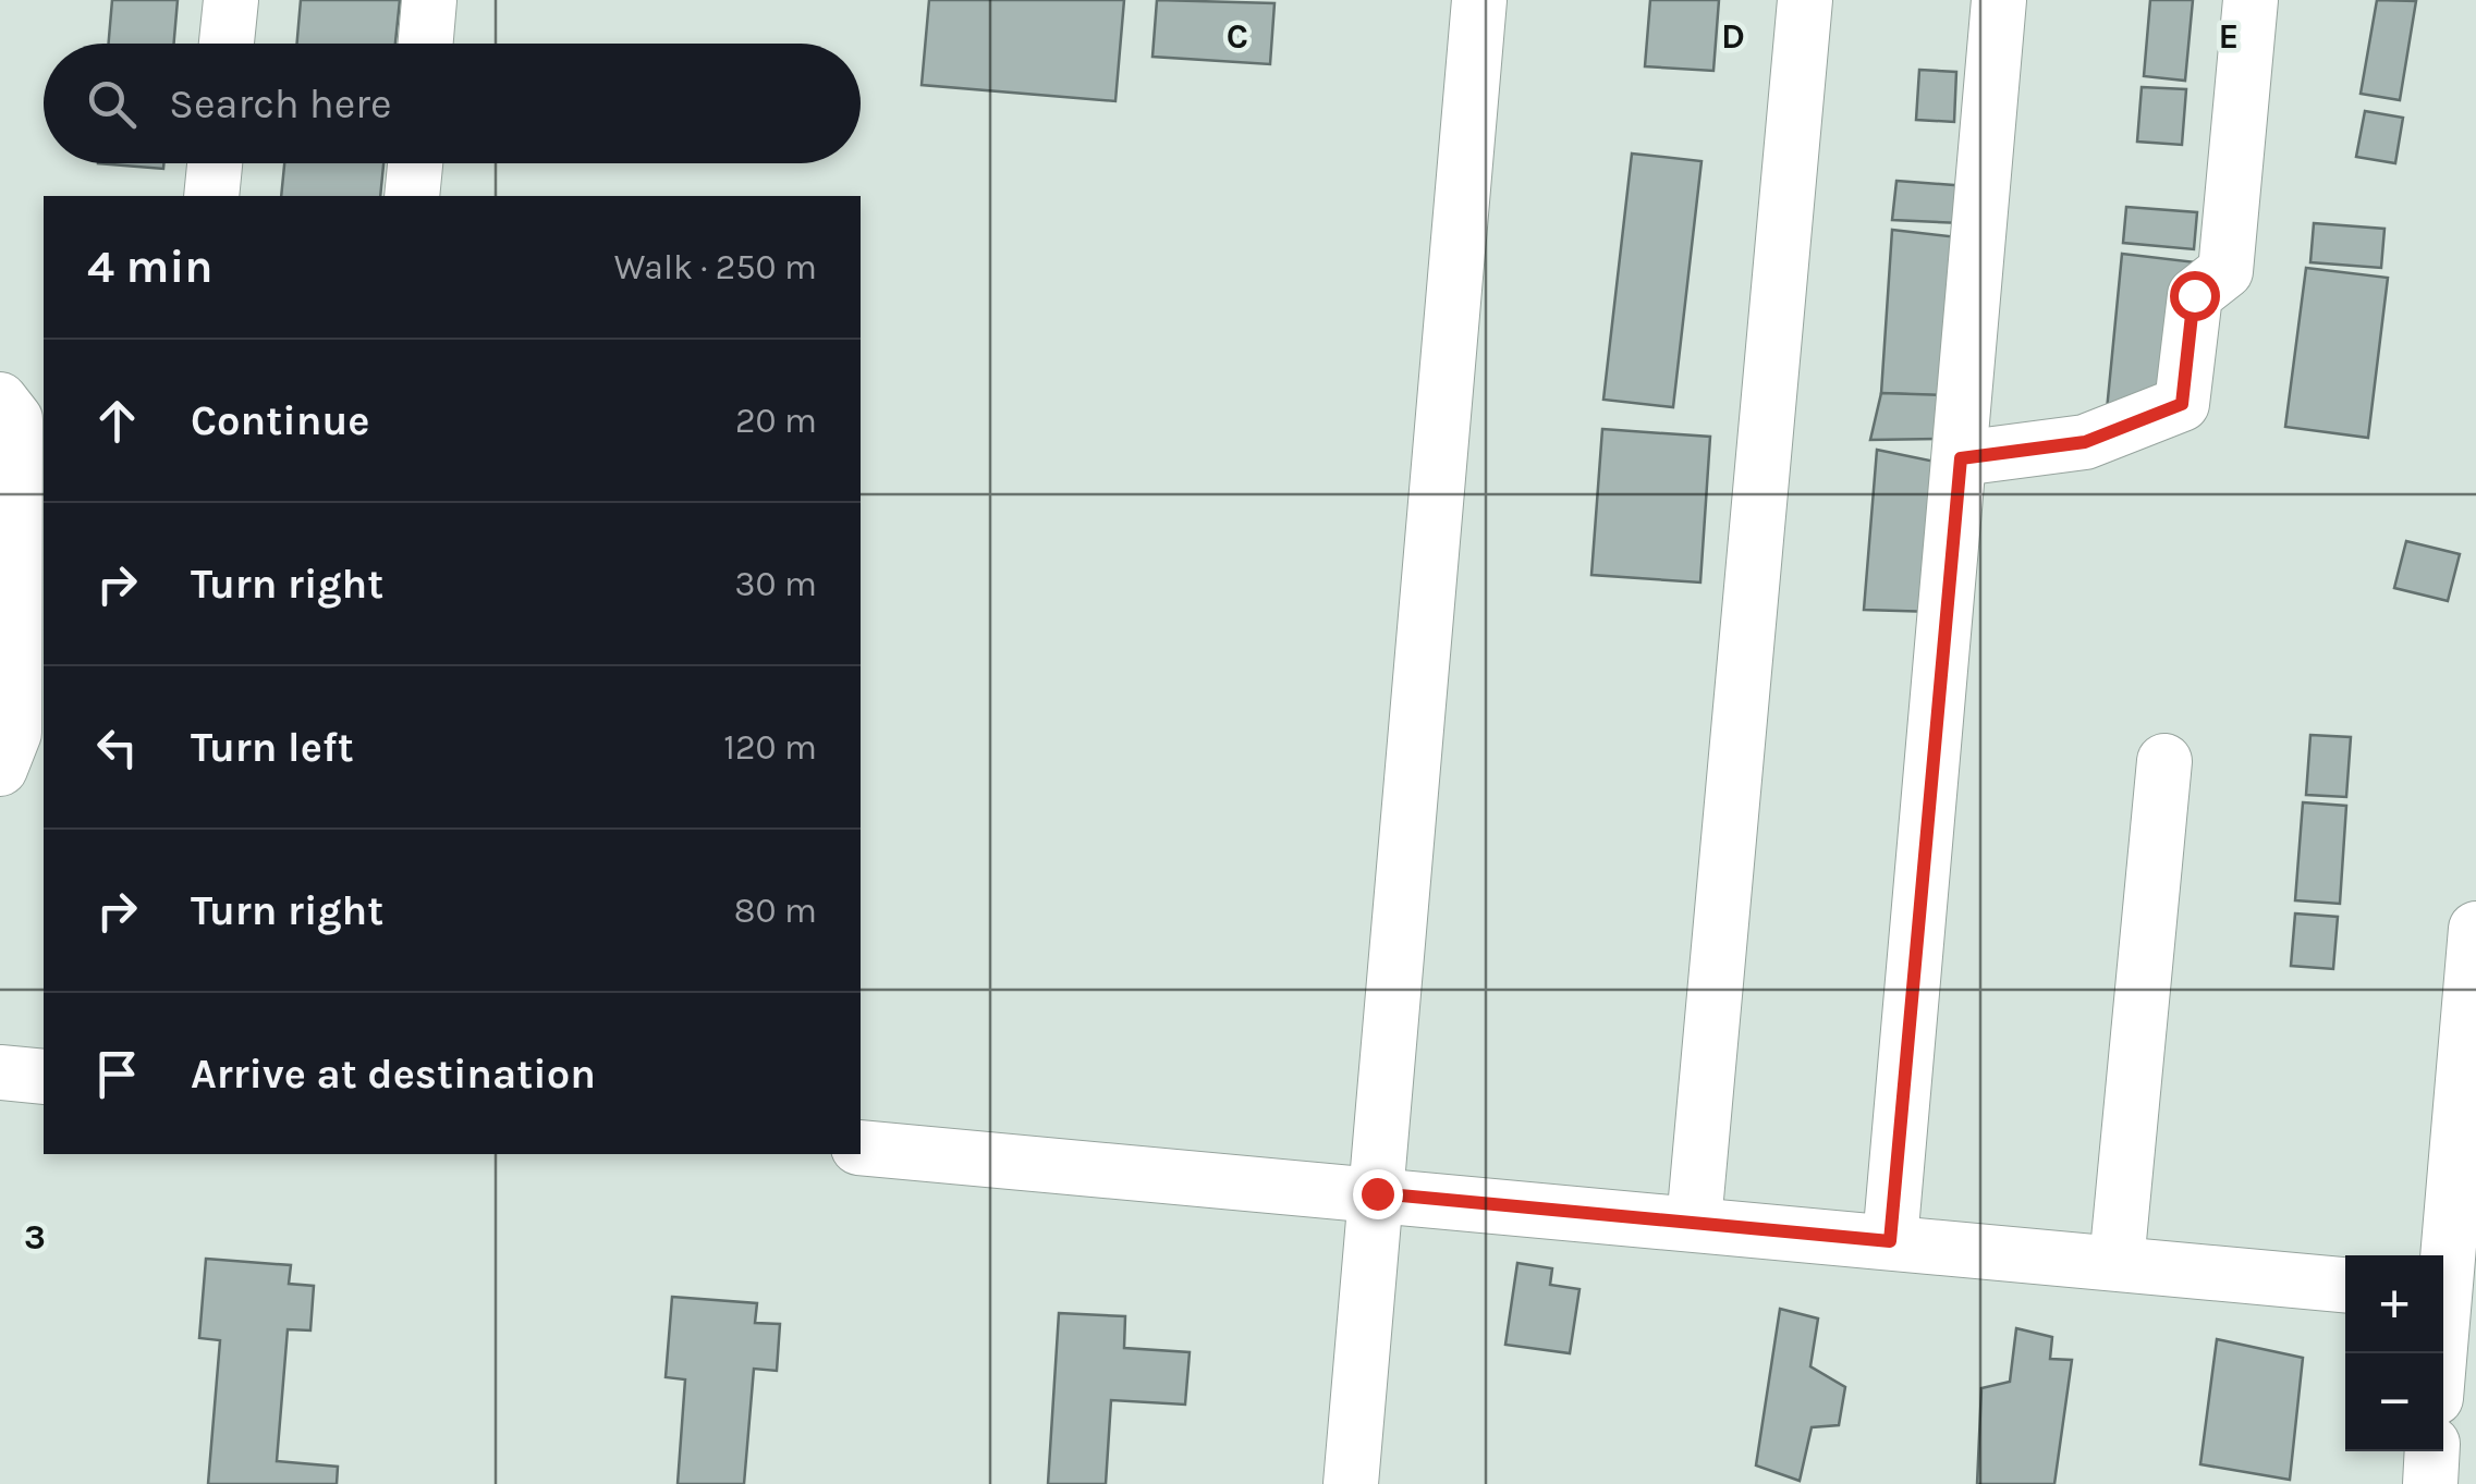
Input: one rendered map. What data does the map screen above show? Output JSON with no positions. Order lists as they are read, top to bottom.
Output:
{
  "page": {
    "search": "Search here",
    "heading": ["4 min", "Walk · 250 m"],
    "list": [
      ["Continue", "20 m"],
      ["Turn right", "30 m"],
      ["Turn left", "120 m"],
      ["Turn right", "80 m"],
      "Arrive at destination"
    ],
    "map_buttons": ["+", "−"]
  },
  "grid": {
    "columns": ["C", "D", "E"],
    "rows": ["3"]
  }
}
